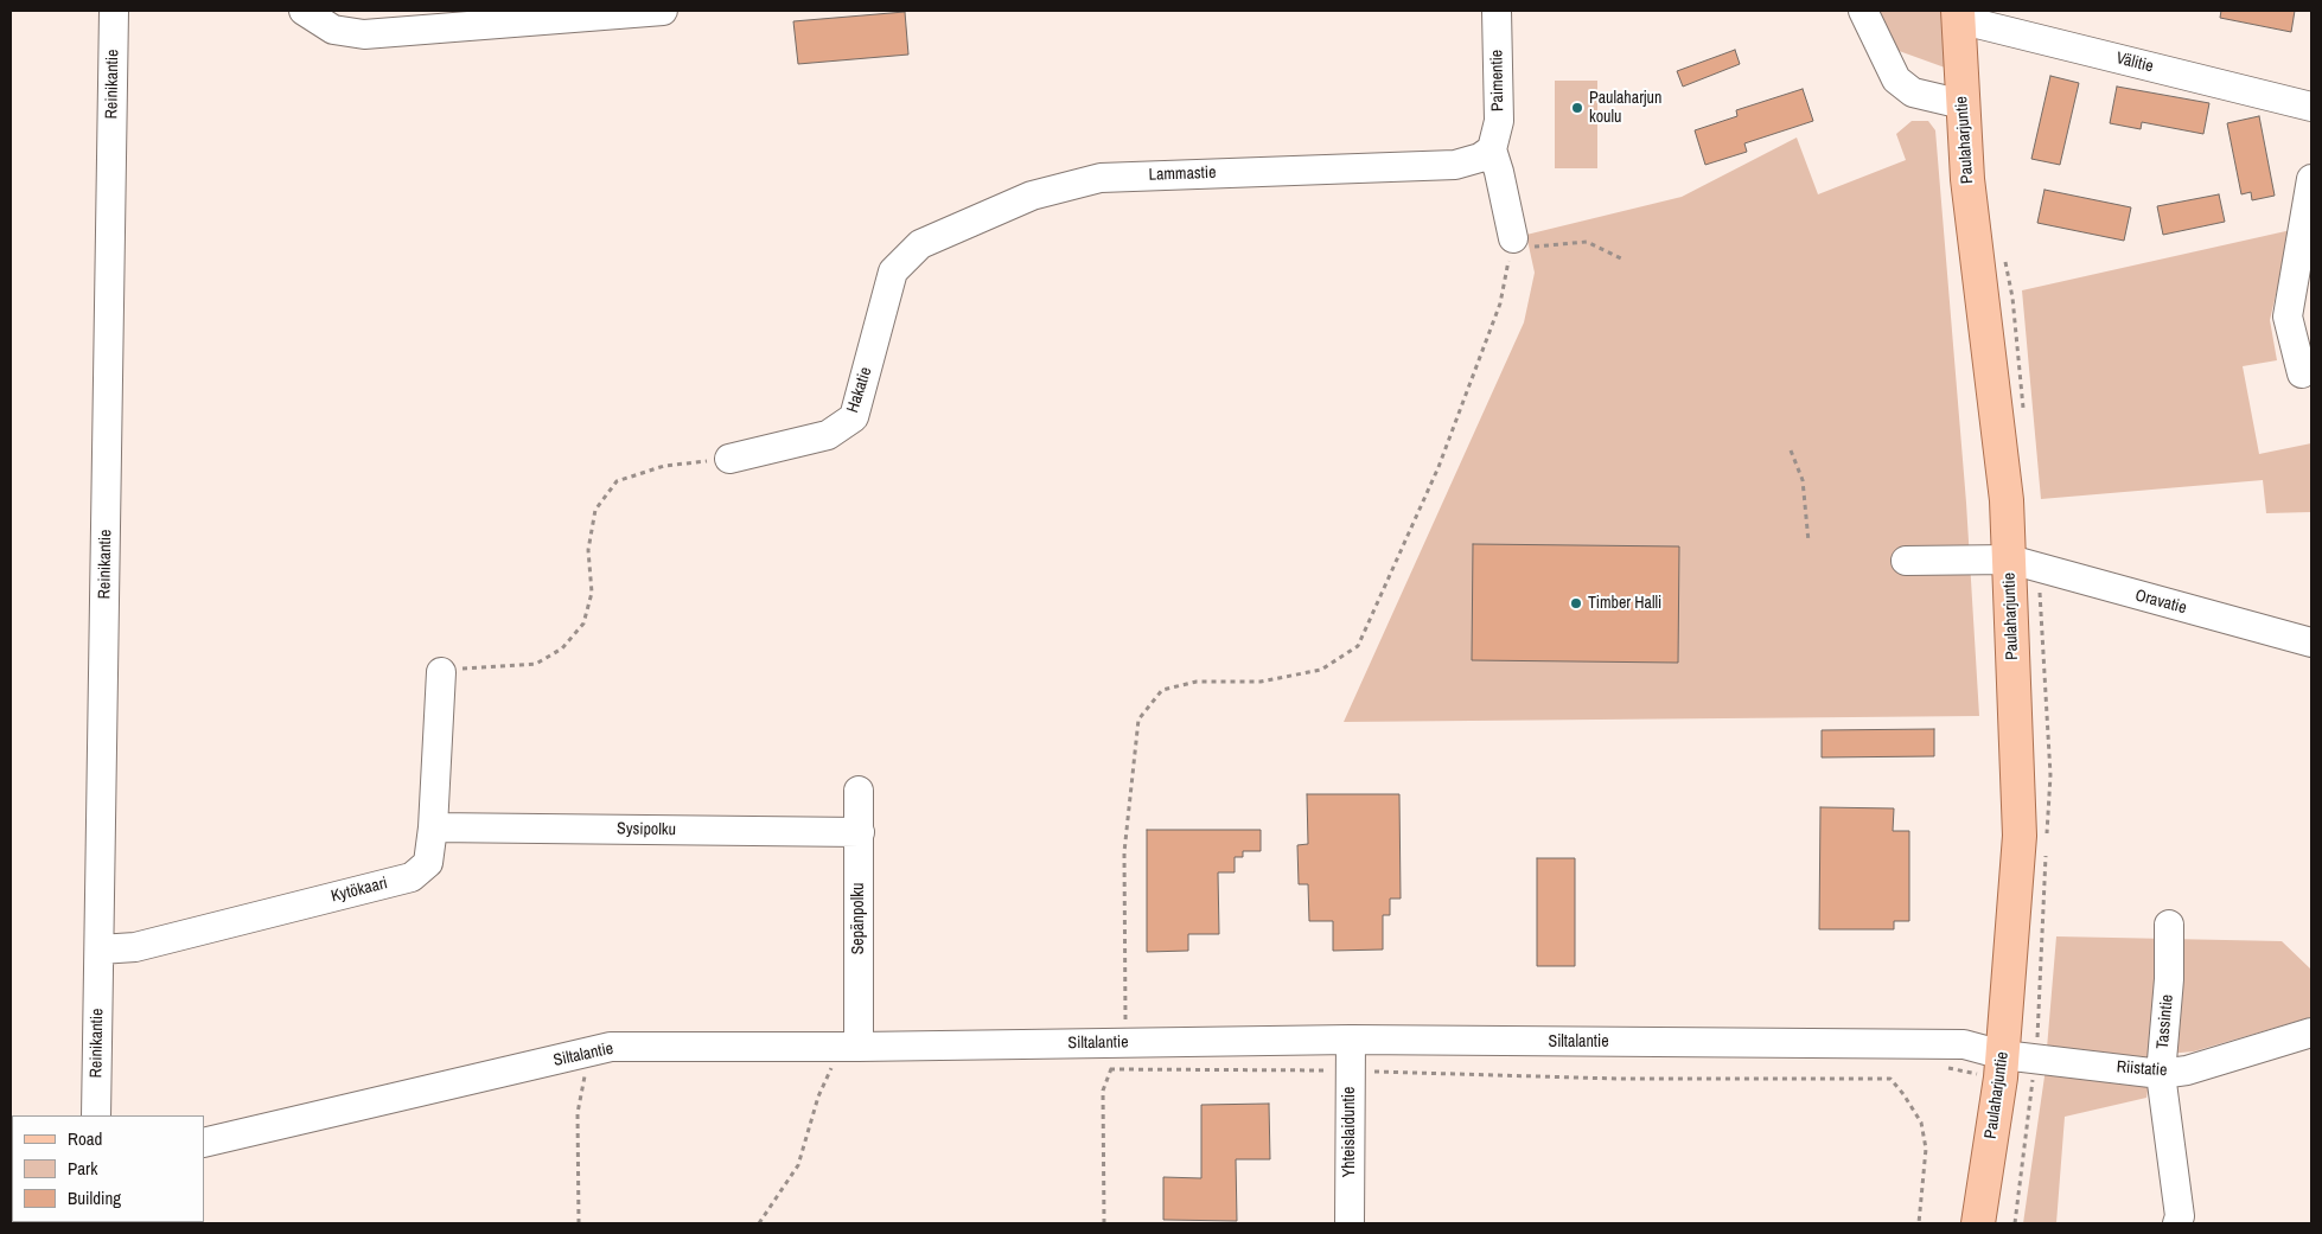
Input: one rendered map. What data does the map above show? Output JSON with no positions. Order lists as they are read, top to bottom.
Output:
{
  "streets": {
    "main road": ["Paulaharjuntie"],
    "street": [
      "Välitie",
      "Paimentie",
      "Reinikantie",
      "Lammastie",
      "Hakatie",
      "Oravatie",
      "Sysipolku",
      "Kytökaari",
      "Sepänpolku",
      "Tassintie",
      "Siltalantie",
      "Riistatie",
      "Yhteislaiduntie"
    ]
  },
  "crossings": [
    ["Välitie", "Paulaharjuntie"],
    ["Paimentie", "Lammastie"],
    ["Reinikantie", "Kytökaari"],
    ["Paulaharjuntie", "Oravatie"],
    ["Paulaharjuntie", "Siltalantie"],
    ["Paulaharjuntie", "Riistatie"],
    ["Lammastie", "Hakatie"],
    ["Sysipolku", "Kytökaari"],
    ["Sysipolku", "Sepänpolku"],
    ["Sepänpolku", "Siltalantie"],
    ["Tassintie", "Riistatie"],
    ["Siltalantie", "Riistatie"],
    ["Siltalantie", "Yhteislaiduntie"]
  ],
  "places": ["Paulaharjun koulu", "Timber Halli"],
  "legend": ["Road", "Park", "Building"]
}
